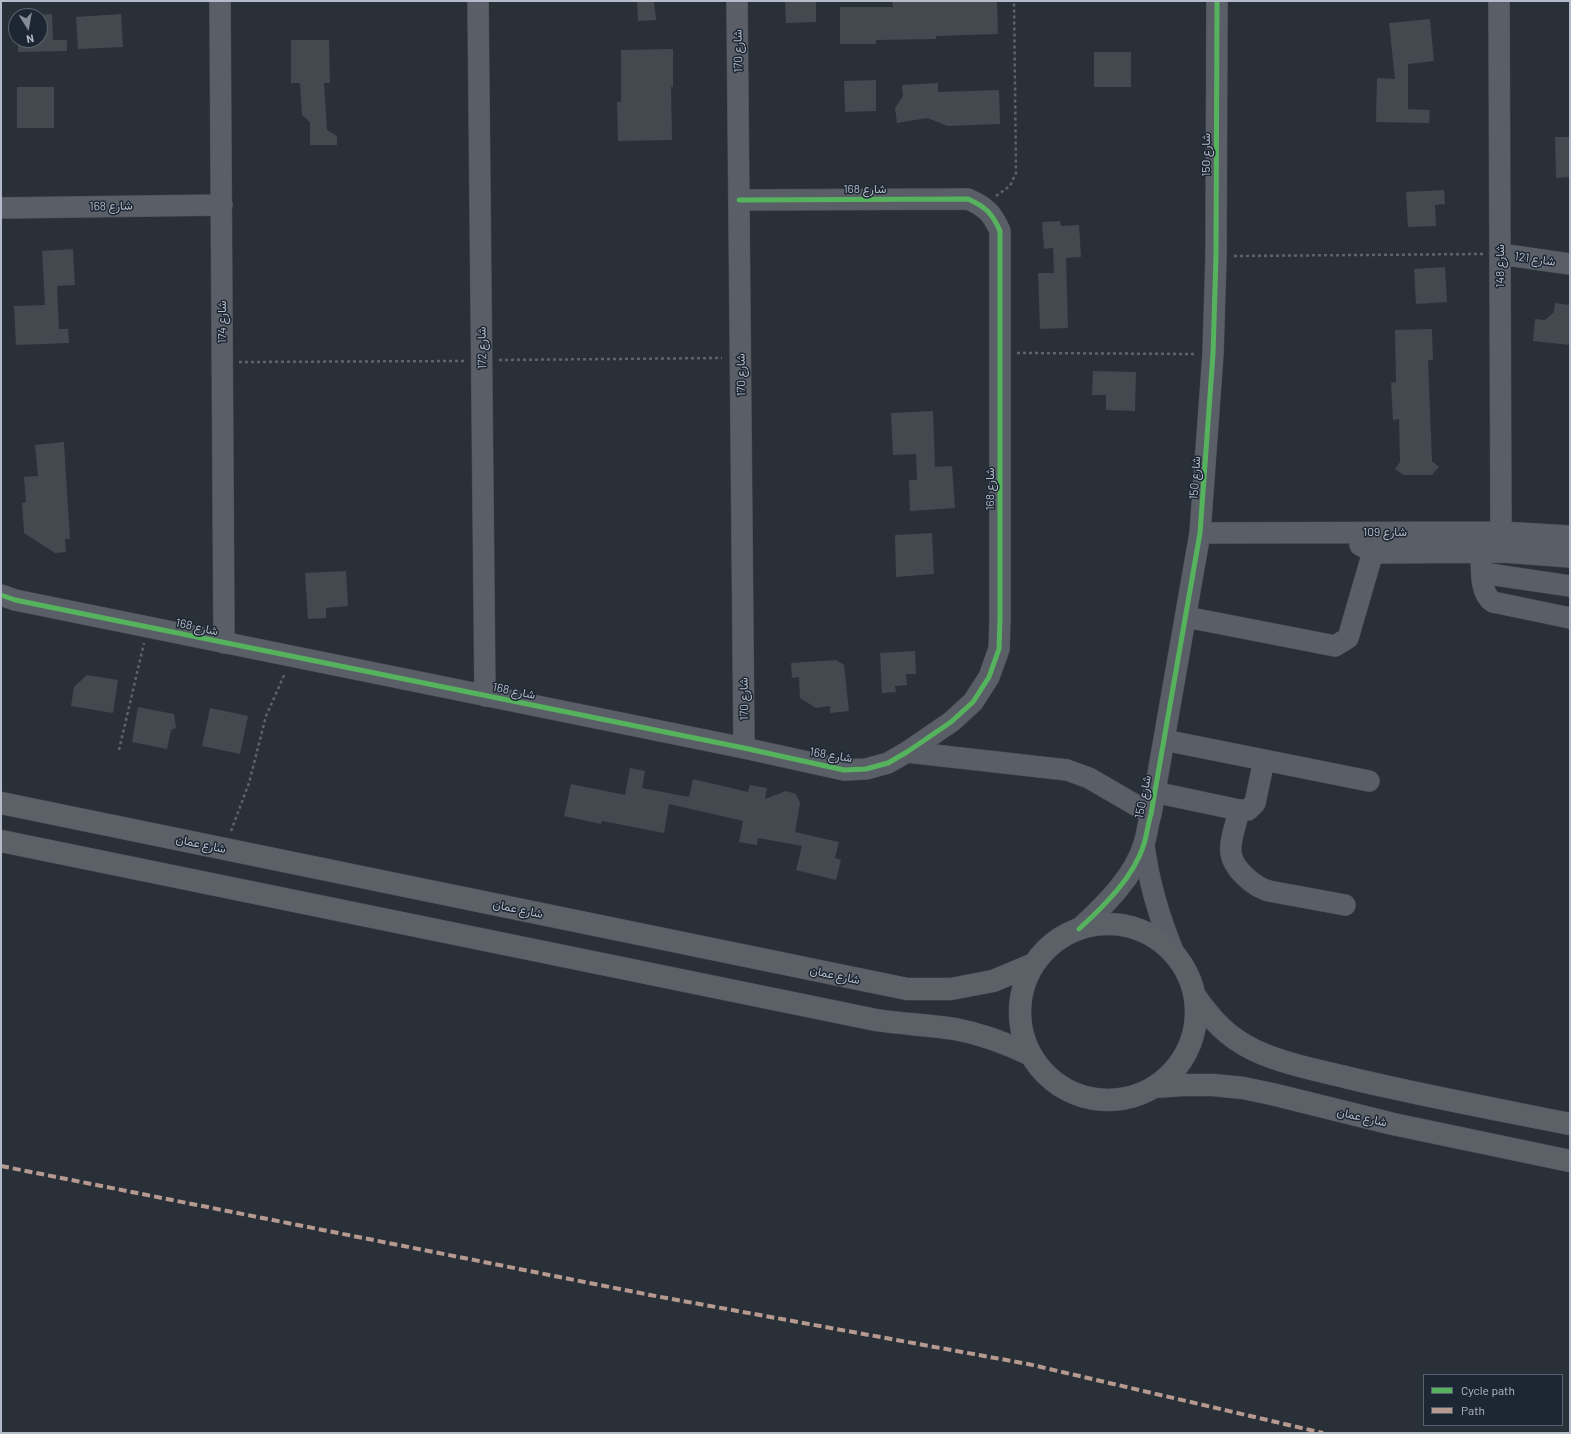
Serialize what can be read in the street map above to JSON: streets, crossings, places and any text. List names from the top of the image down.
{
  "streets": {
    "main road": ["شارع عمان"],
    "street": [
      "شارع 170",
      "شارع 150",
      "شارع 168",
      "شارع 121",
      "شارع 148",
      "شارع 174",
      "شارع 172",
      "شارع 109"
    ]
  },
  "crossings": [
    ["شارع 170", "شارع 168"],
    ["شارع 150", "شارع 109"],
    ["شارع 168", "شارع 174"],
    ["شارع 168", "شارع 172"],
    ["شارع 121", "شارع 148"],
    ["شارع 148", "شارع 109"]
  ],
  "legend": ["Cycle path", "Path"],
  "north": "bottom"
}
